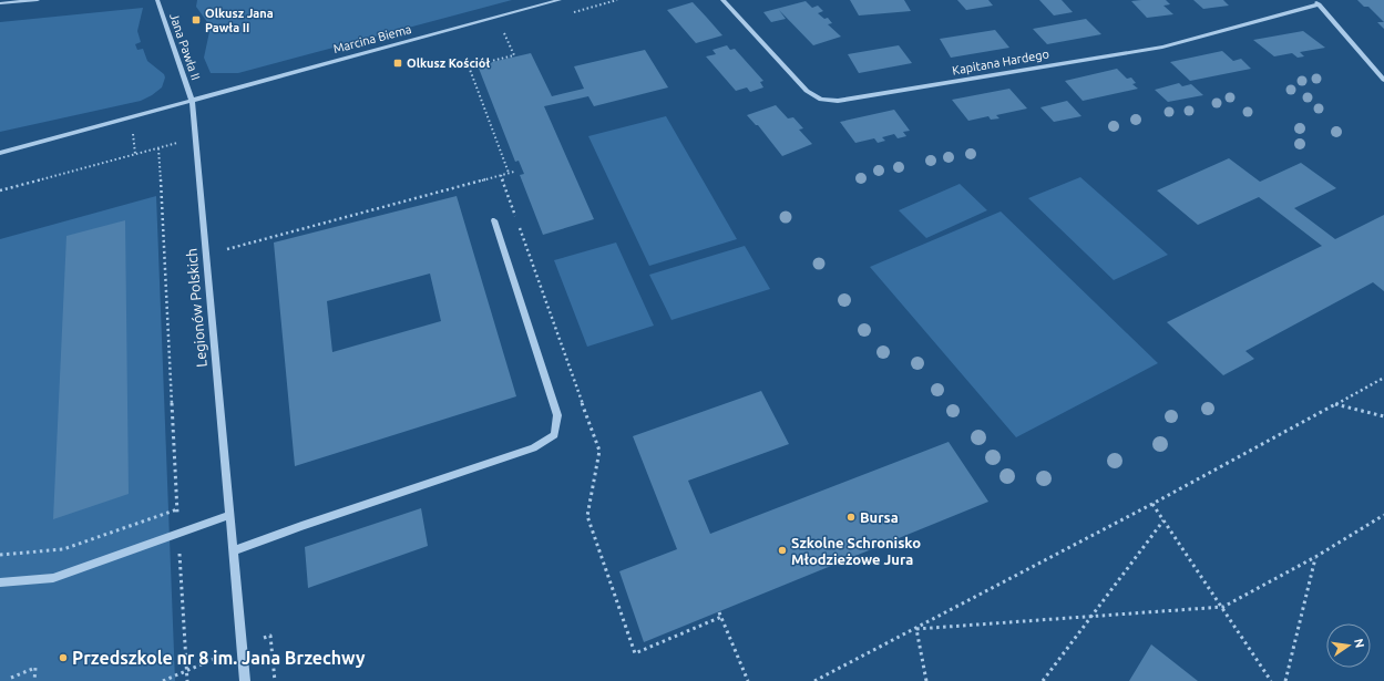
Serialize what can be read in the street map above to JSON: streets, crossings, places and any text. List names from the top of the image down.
{
  "streets": {
    "street": [
      "Marcina Biema",
      "Jana Pawła II",
      "Kapitana Hardego",
      "Legionów Polskich"
    ]
  },
  "crossings": [
    ["Marcina Biema", "Jana Pawła II"],
    ["Marcina Biema", "Legionów Polskich"],
    ["Jana Pawła II", "Legionów Polskich"]
  ],
  "places": {
    "transit": ["Olkusz Jana Pawła II", "Olkusz Kościół"],
    "other": ["Bursa", "Szkolne Schronisko Młodzieżowe Jura", "Przedszkole nr 8 im. Jana Brzechwy"]
  },
  "north": "right"
}
